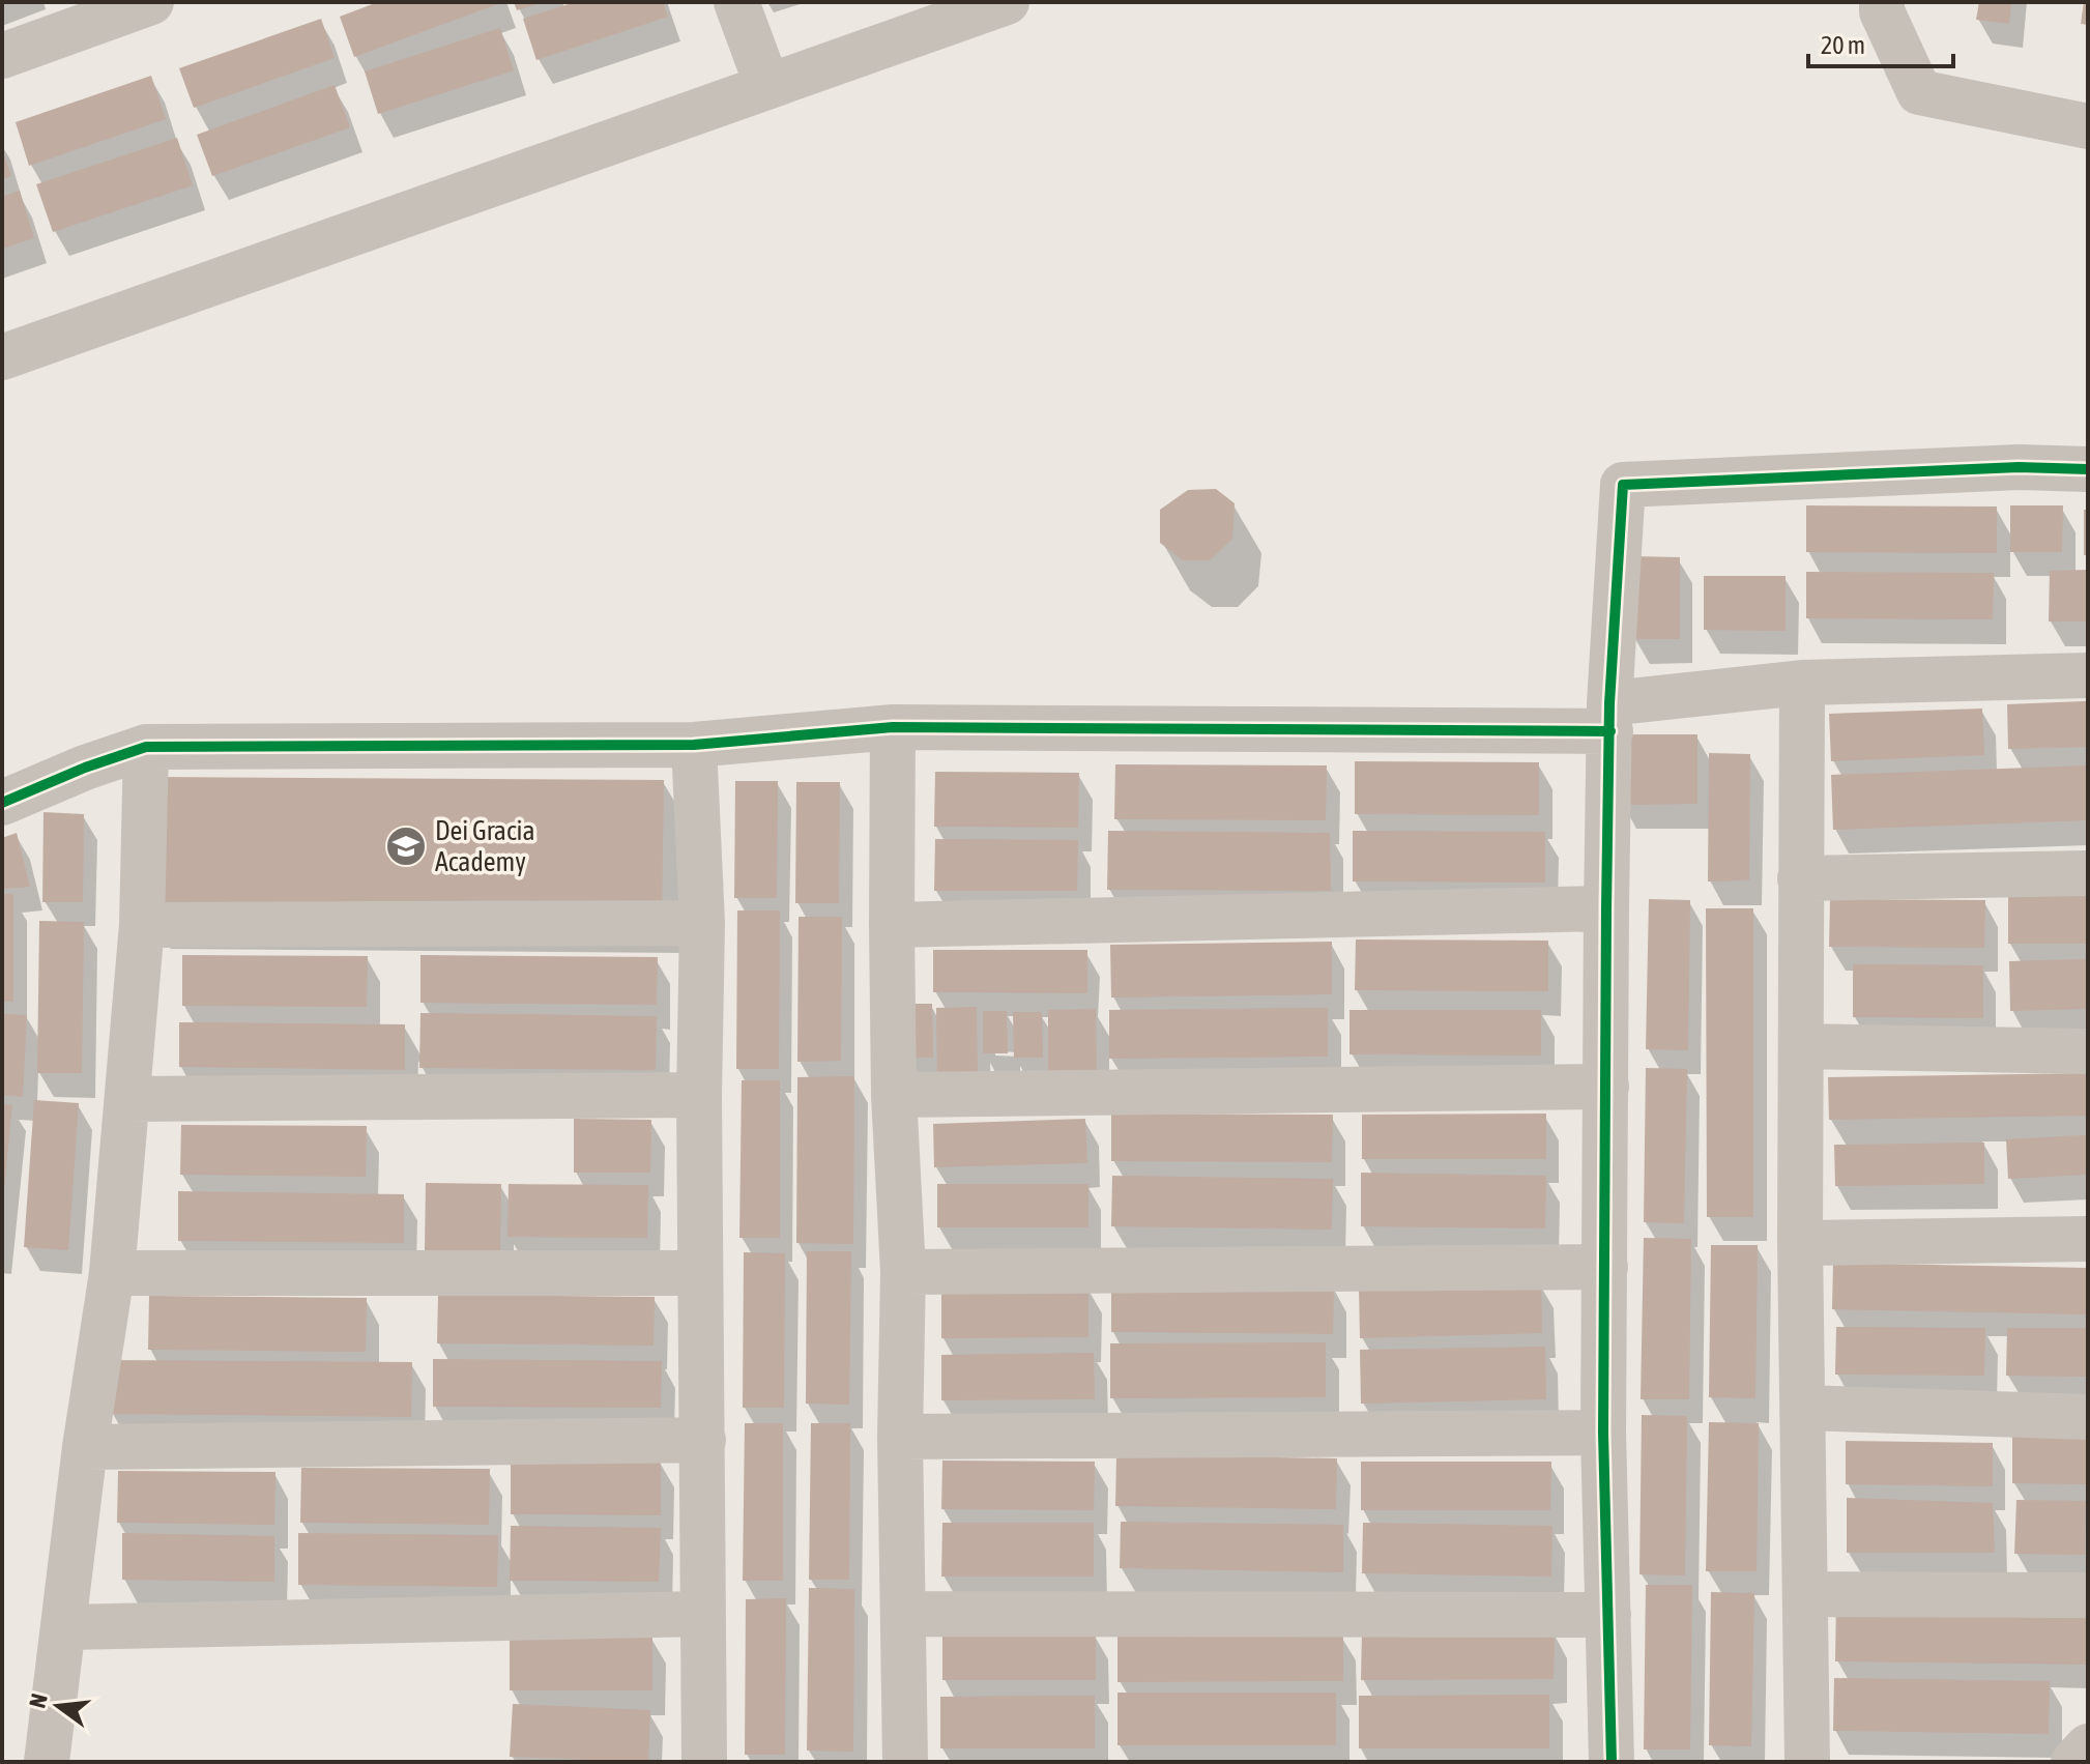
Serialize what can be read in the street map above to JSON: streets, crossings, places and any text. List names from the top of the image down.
{
  "places": {
    "school or university": ["Dei Gracia Academy"]
  },
  "scale_bar": "20 m",
  "north": "left"
}
